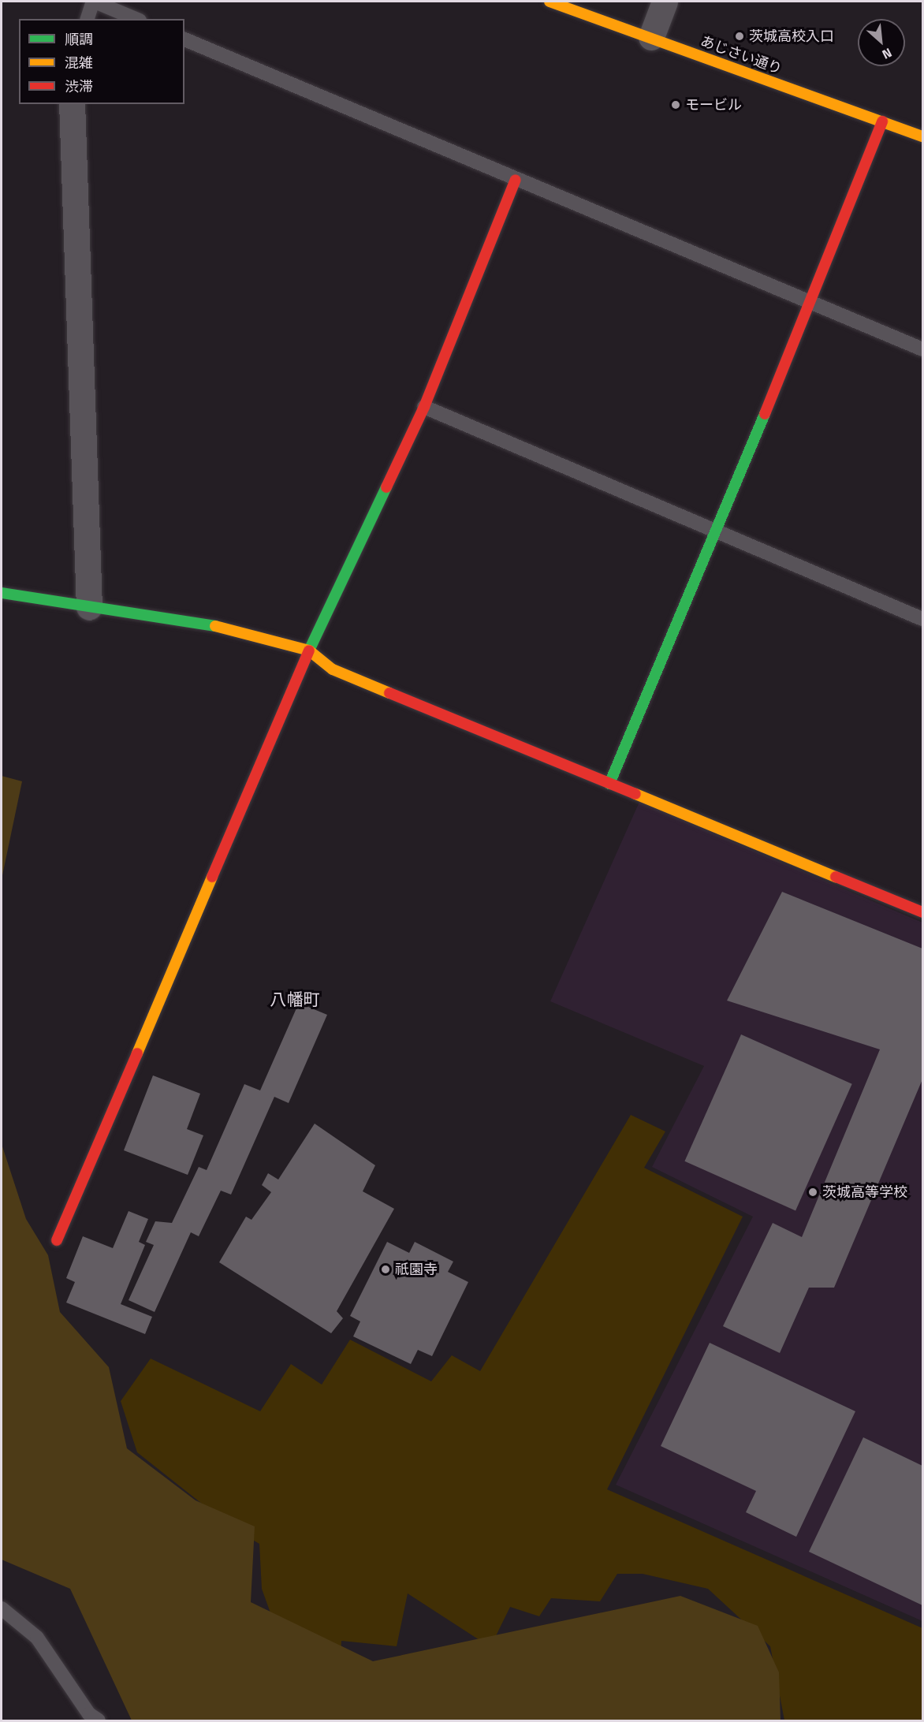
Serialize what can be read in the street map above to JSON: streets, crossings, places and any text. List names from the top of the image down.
{
  "streets": {
    "main road": ["あじさい通り"]
  },
  "districts": ["八幡町"],
  "places": [
    "茨城高校入口",
    "モービル",
    "茨城高等学校",
    "祇園寺"
  ],
  "legend": ["順調", "混雑", "渋滞"],
  "north": "bottom right"
}
